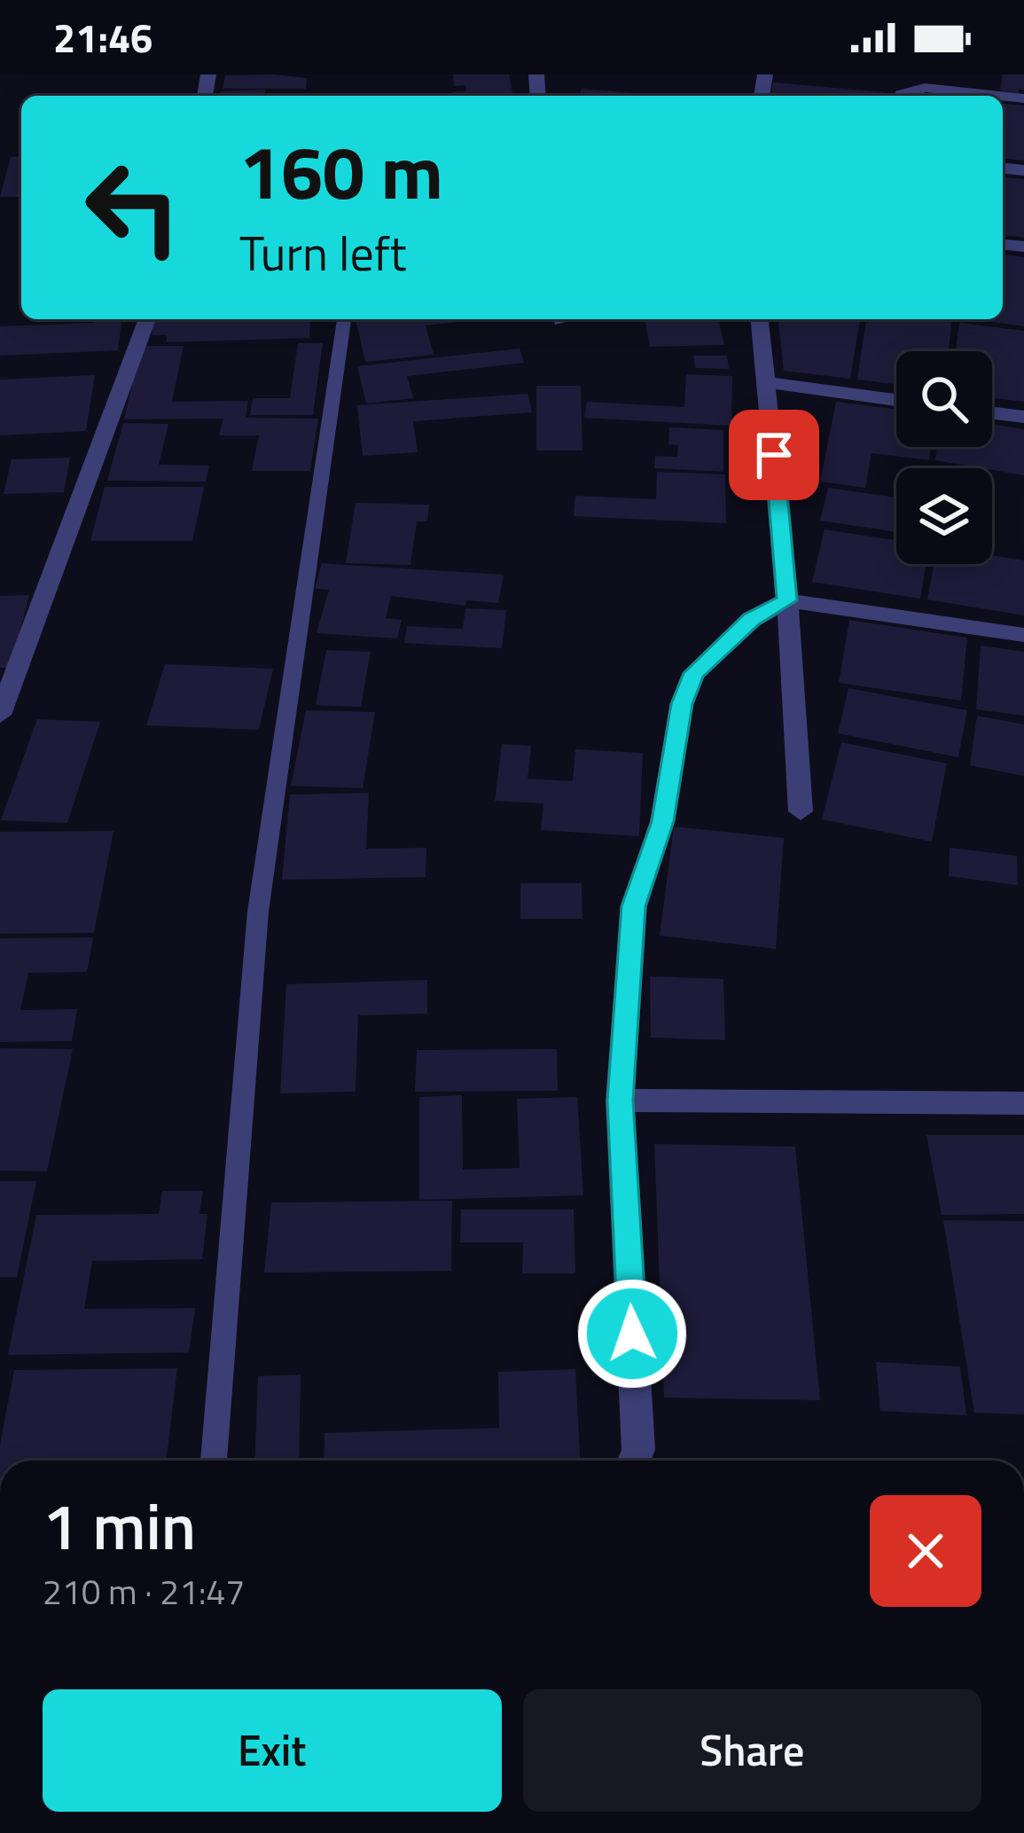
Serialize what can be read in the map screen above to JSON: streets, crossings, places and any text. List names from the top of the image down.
{
  "page": {
    "status": "21:46",
    "turn": ["160 m", "Turn left"],
    "heading": ["1 min", "210 m · 21:47"],
    "buttons": ["Exit", "Share"]
  }
}
